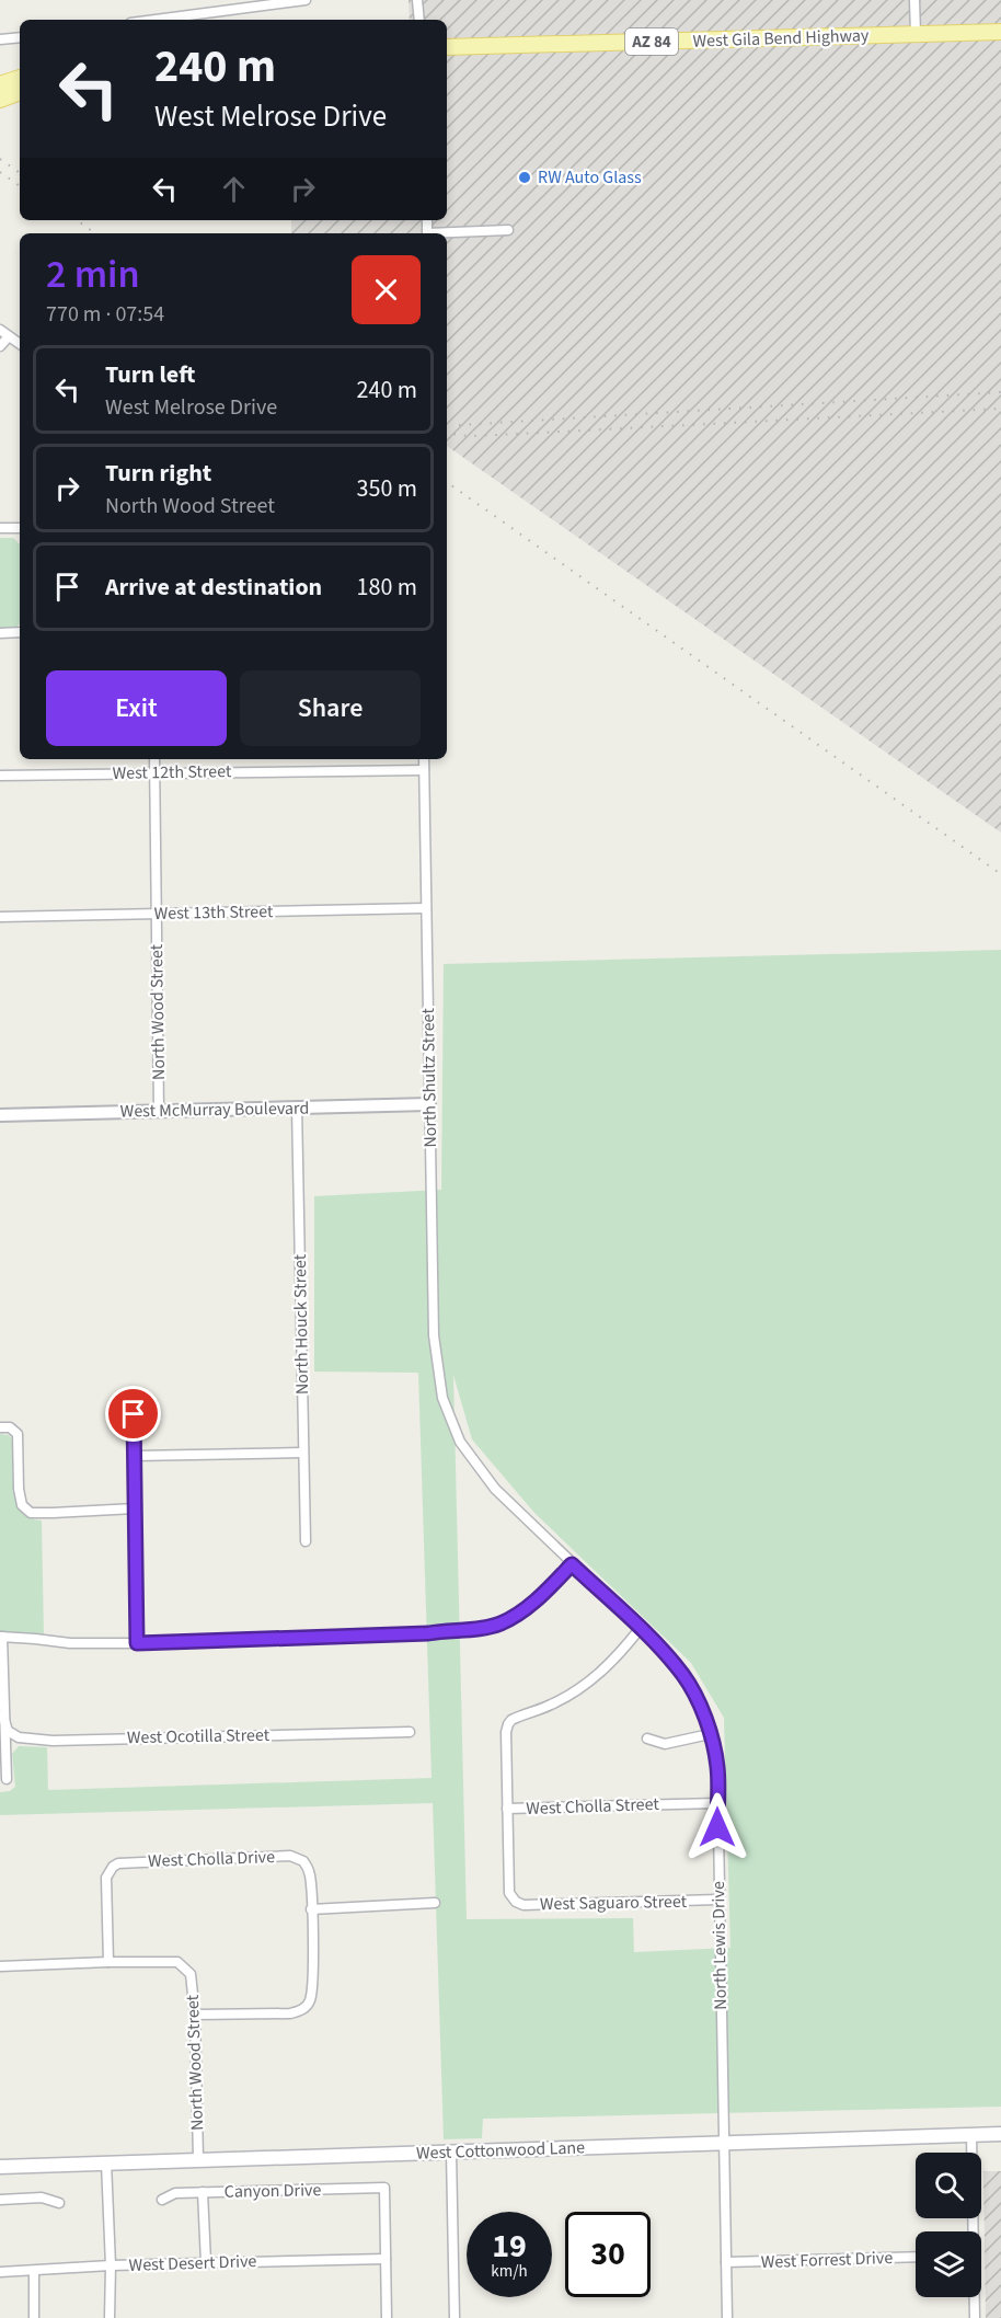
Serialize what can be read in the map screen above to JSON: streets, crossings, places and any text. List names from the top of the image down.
{
  "streets": {
    "main road": ["West Gila Bend Highway", "AZ 84", "West Cottonwood Lane"],
    "street": [
      "West 12th Street",
      "West 13th Street",
      "North Wood Street",
      "North Shultz Street",
      "West McMurray Boulevard",
      "North Houck Street",
      "West Ocotilla Street",
      "West Cholla Street",
      "West Cholla Drive",
      "West Saguaro Street",
      "North Lewis Drive",
      "Canyon Drive",
      "West Forrest Drive",
      "West Desert Drive"
    ]
  },
  "crossings": [
    ["West 12th Street", "North Wood Street"],
    ["West 12th Street", "North Shultz Street"],
    ["West 13th Street", "North Wood Street"],
    ["West 13th Street", "North Shultz Street"],
    ["North Wood Street", "West McMurray Boulevard"],
    ["North Wood Street", "West Cholla Drive"],
    ["North Wood Street", "West Cottonwood Lane"],
    ["North Shultz Street", "West McMurray Boulevard"],
    ["North Shultz Street", "North Lewis Drive"],
    ["West McMurray Boulevard", "North Houck Street"],
    ["West Cholla Street", "West Saguaro Street"],
    ["West Cholla Street", "North Lewis Drive"],
    ["West Saguaro Street", "North Lewis Drive"],
    ["North Lewis Drive", "West Cottonwood Lane"],
    ["North Lewis Drive", "West Forrest Drive"],
    ["Canyon Drive", "West Desert Drive"]
  ],
  "places": ["RW Auto Glass"],
  "page": {
    "turn": ["240 m", "West Melrose Drive"],
    "heading": ["2 min", "770 m · 07:54"],
    "list": [
      {
        "name": "Turn left",
        "note": "West Melrose Drive",
        "value": "240 m"
      },
      {
        "name": "Turn right",
        "note": "North Wood Street",
        "value": "350 m"
      },
      {
        "name": "Arrive at destination",
        "value": "180 m"
      }
    ],
    "buttons": ["Exit", "Share"],
    "speed": "19 km/h",
    "limit": "30"
  }
}
